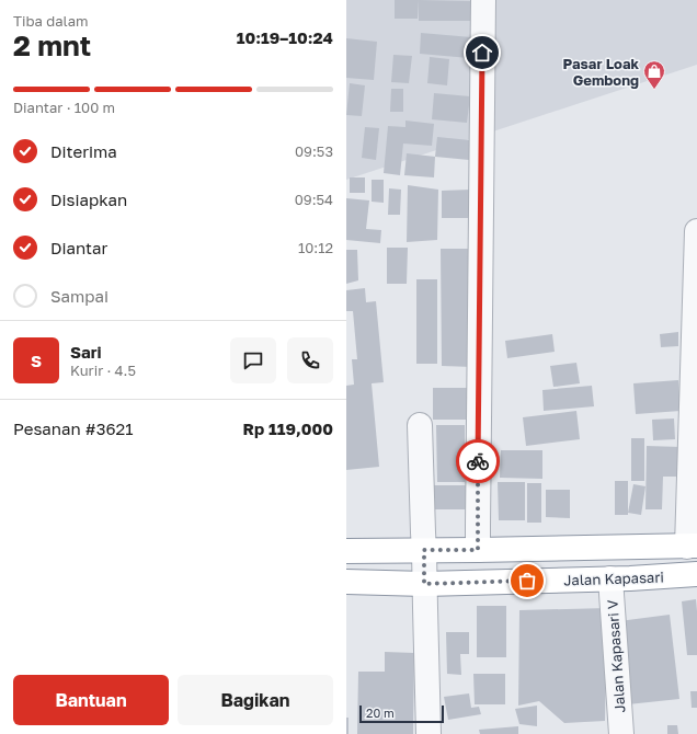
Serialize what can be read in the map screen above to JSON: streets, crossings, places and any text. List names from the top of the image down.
{
  "streets": {
    "highway": ["Jalan Kapasari"],
    "street": ["Jalan Kapasari V"]
  },
  "crossings": [
    ["Jalan Kapasari", "Jalan Kapasari V"]
  ],
  "places": {
    "shop": ["Pasar Loak Gembong"]
  },
  "scale_bar": "20 m",
  "page": {
    "heading": ["2 mnt", "Tiba dalam", "10:19–10:24"],
    "panel": [
      "Sari",
      "Kurir · 4.5",
      "Pesanan #3621",
      "Rp 119,000"
    ],
    "bar": "Diantar · 100 m",
    "list": [
      ["Diterima", "09:53"],
      ["Disiapkan", "09:54"],
      ["Diantar", "10:12"],
      "Sampai"
    ],
    "round": "S",
    "buttons": ["Bantuan", "Bagikan"],
    "scale": "20 m"
  }
}
